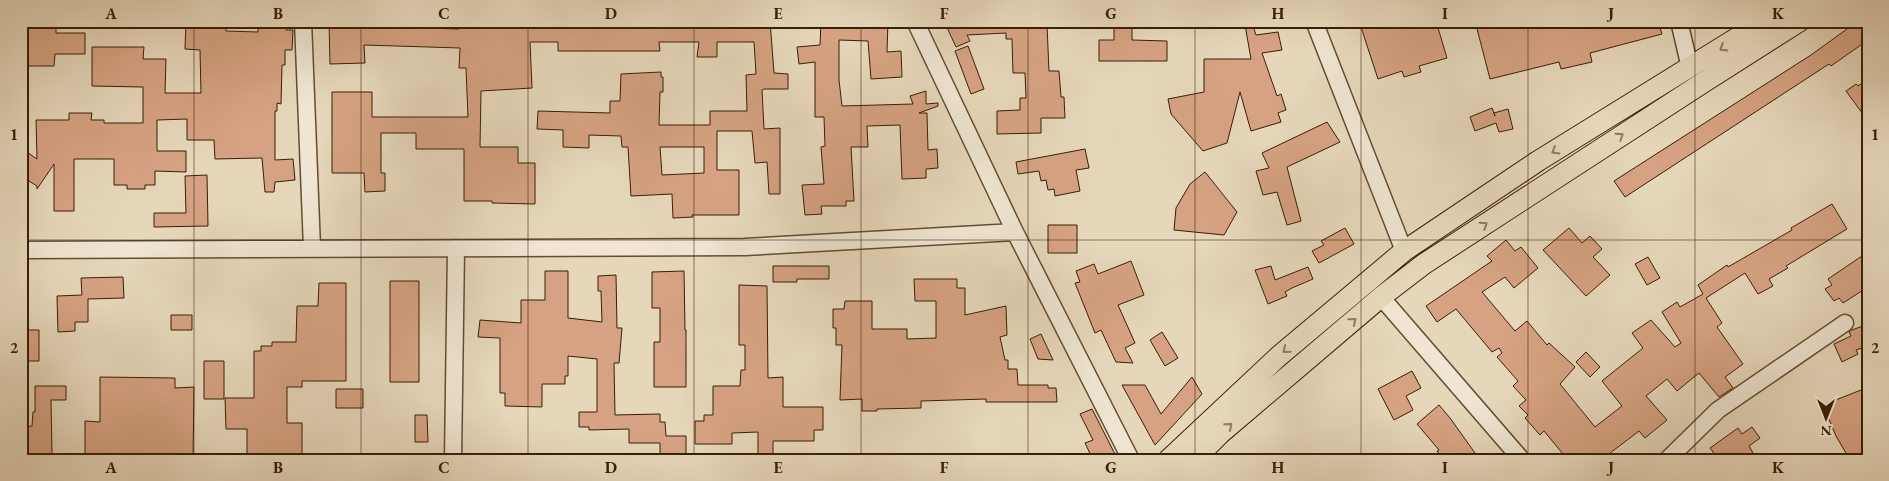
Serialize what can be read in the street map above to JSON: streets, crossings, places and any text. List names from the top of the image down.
{
  "north": "bottom",
  "grid": {
    "columns": [
      "A",
      "B",
      "C",
      "D",
      "E",
      "F",
      "G",
      "H",
      "I",
      "J",
      "K"
    ],
    "rows": ["1", "2"]
  }
}
